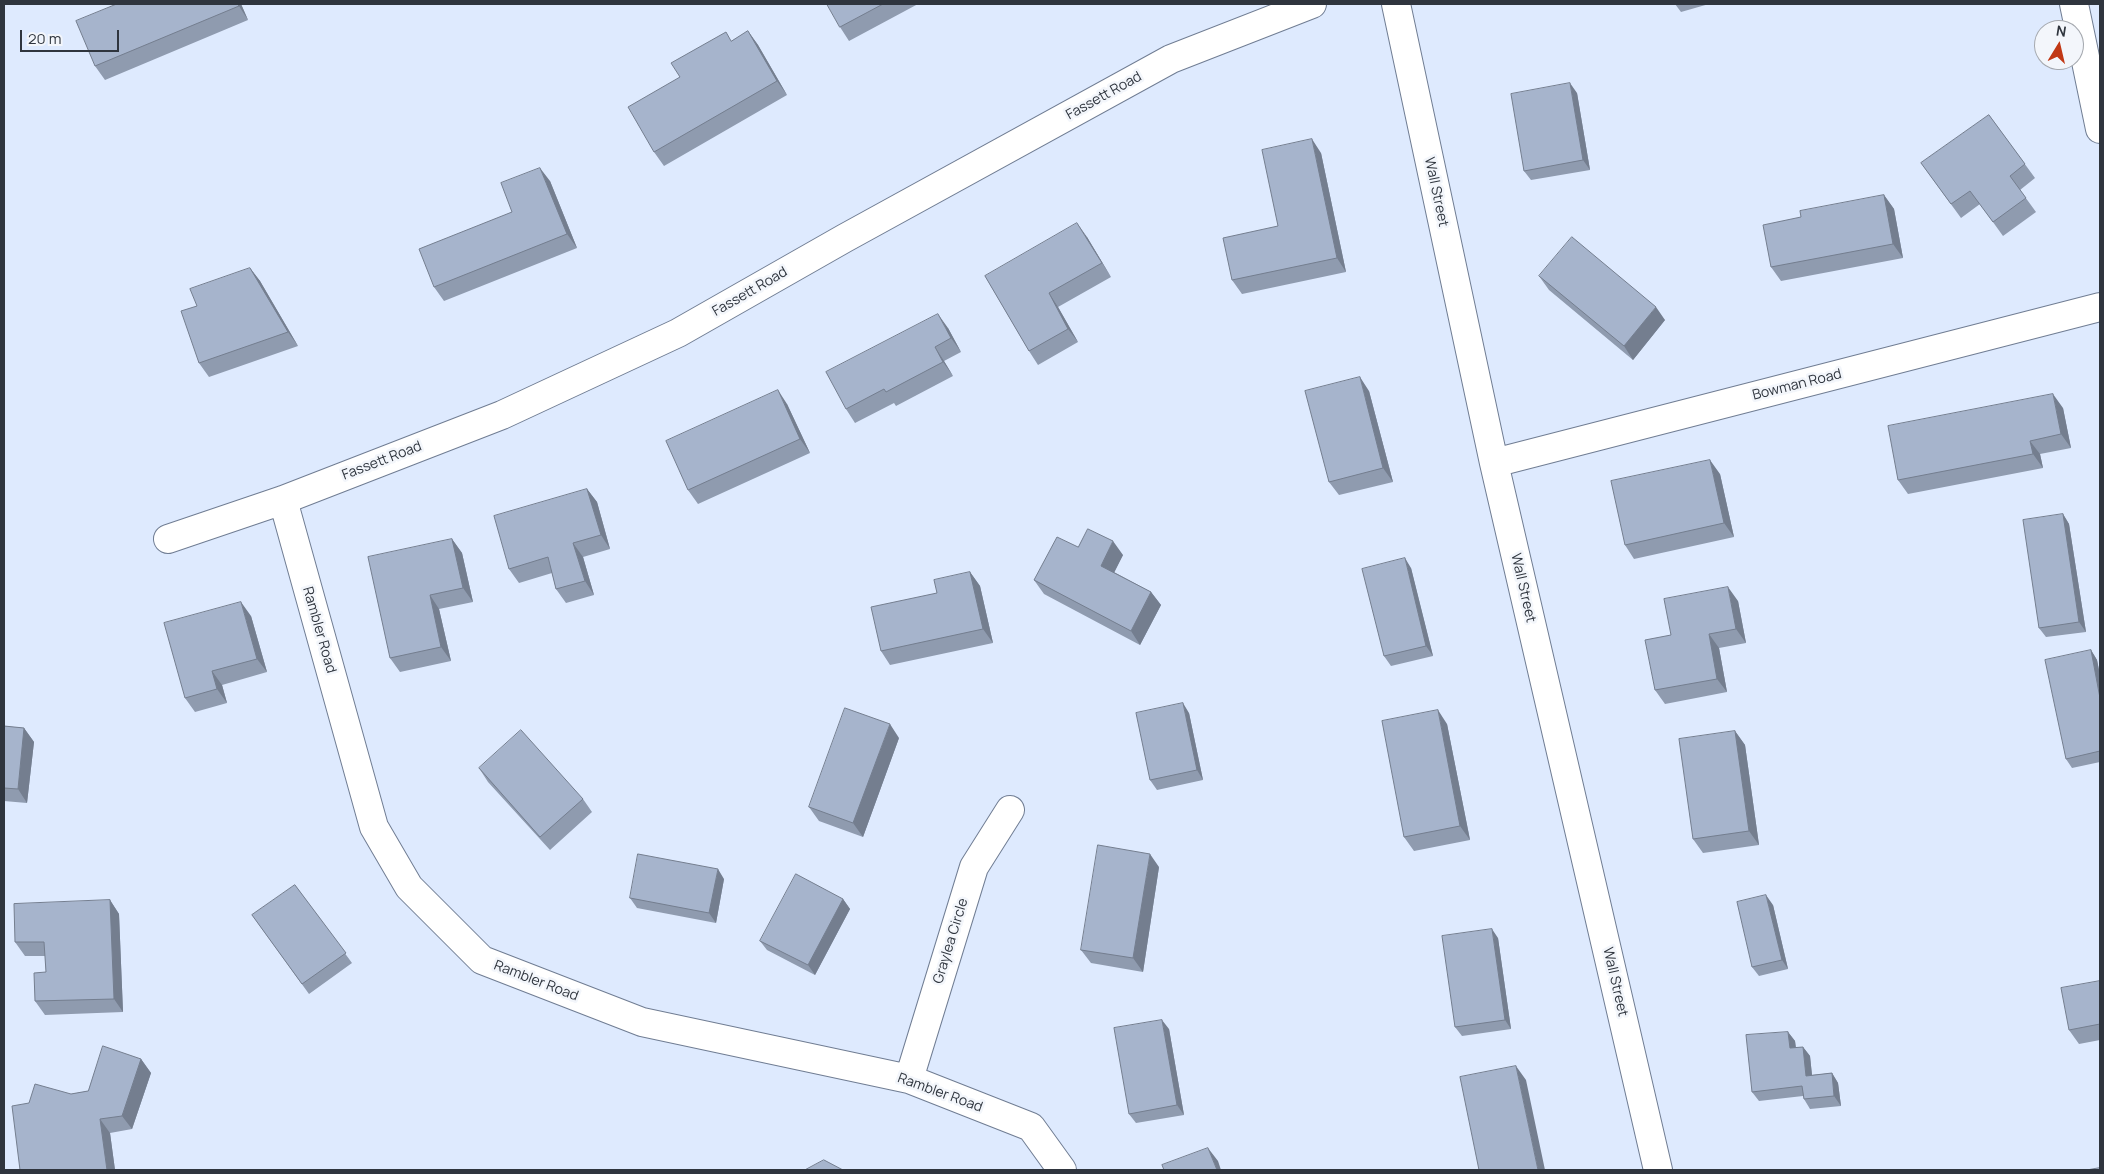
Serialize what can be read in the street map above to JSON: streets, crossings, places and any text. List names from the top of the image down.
{
  "streets": {
    "street": [
      "Fassett Road",
      "Wall Street",
      "Bowman Road",
      "Rambler Road",
      "Graylea Circle"
    ]
  },
  "crossings": [
    ["Fassett Road", "Rambler Road"],
    ["Wall Street", "Bowman Road"],
    ["Rambler Road", "Graylea Circle"]
  ],
  "scale_bar": "20 m",
  "north": "top"
}
